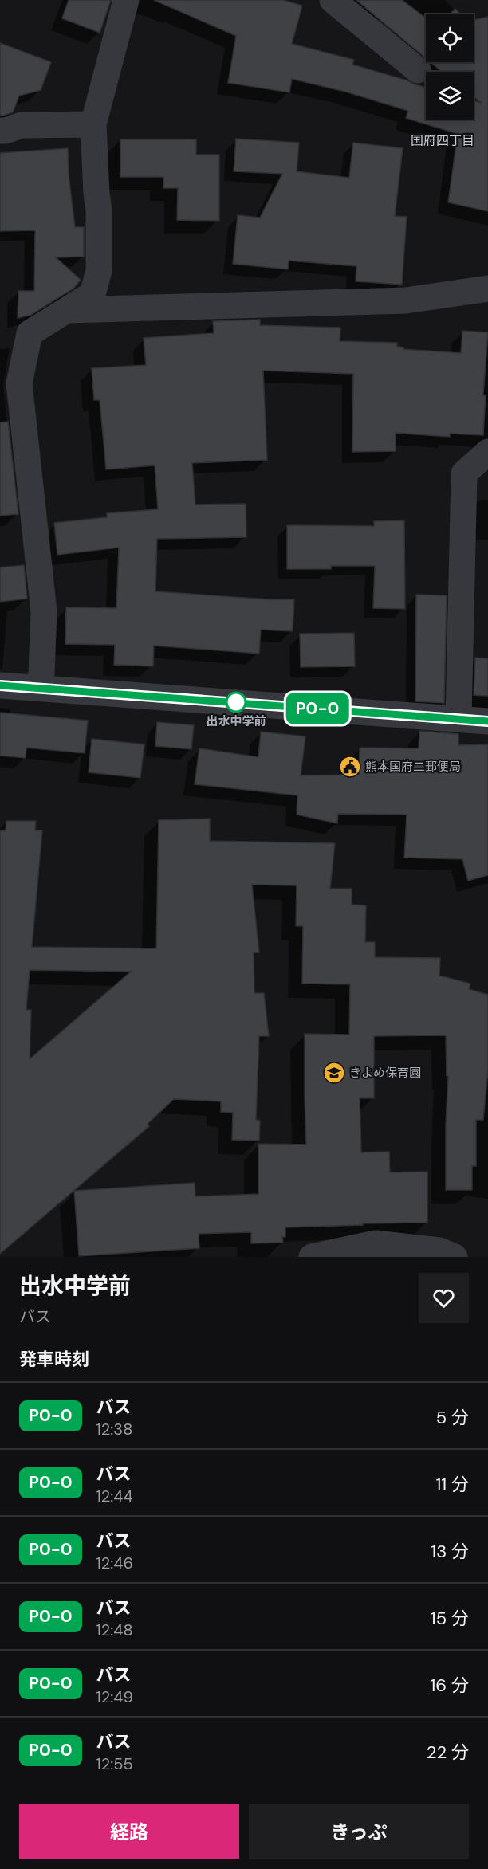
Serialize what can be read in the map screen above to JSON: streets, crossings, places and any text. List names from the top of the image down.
{
  "districts": ["国府四丁目"],
  "places": {
    "other": ["出水中学前"],
    "public building": ["熊本国府二郵便局"],
    "school or university": ["きよめ保育園"]
  },
  "lines": ["bus line P0-0"],
  "page": {
    "on_map": "P0-0",
    "heading": [
      ["出水中学前", "バス"],
      "発車時刻"
    ],
    "list": [
      {
        "mark": "P0-0",
        "name": "バス",
        "note": "12:38",
        "value": "5 分"
      },
      {
        "mark": "P0-0",
        "name": "バス",
        "note": "12:44",
        "value": "11 分"
      },
      {
        "mark": "P0-0",
        "name": "バス",
        "note": "12:46",
        "value": "13 分"
      },
      {
        "mark": "P0-0",
        "name": "バス",
        "note": "12:48",
        "value": "15 分"
      },
      {
        "mark": "P0-0",
        "name": "バス",
        "note": "12:49",
        "value": "16 分"
      },
      {
        "mark": "P0-0",
        "name": "バス",
        "note": "12:55",
        "value": "22 分"
      }
    ],
    "buttons": ["経路", "きっぷ"]
  }
}
